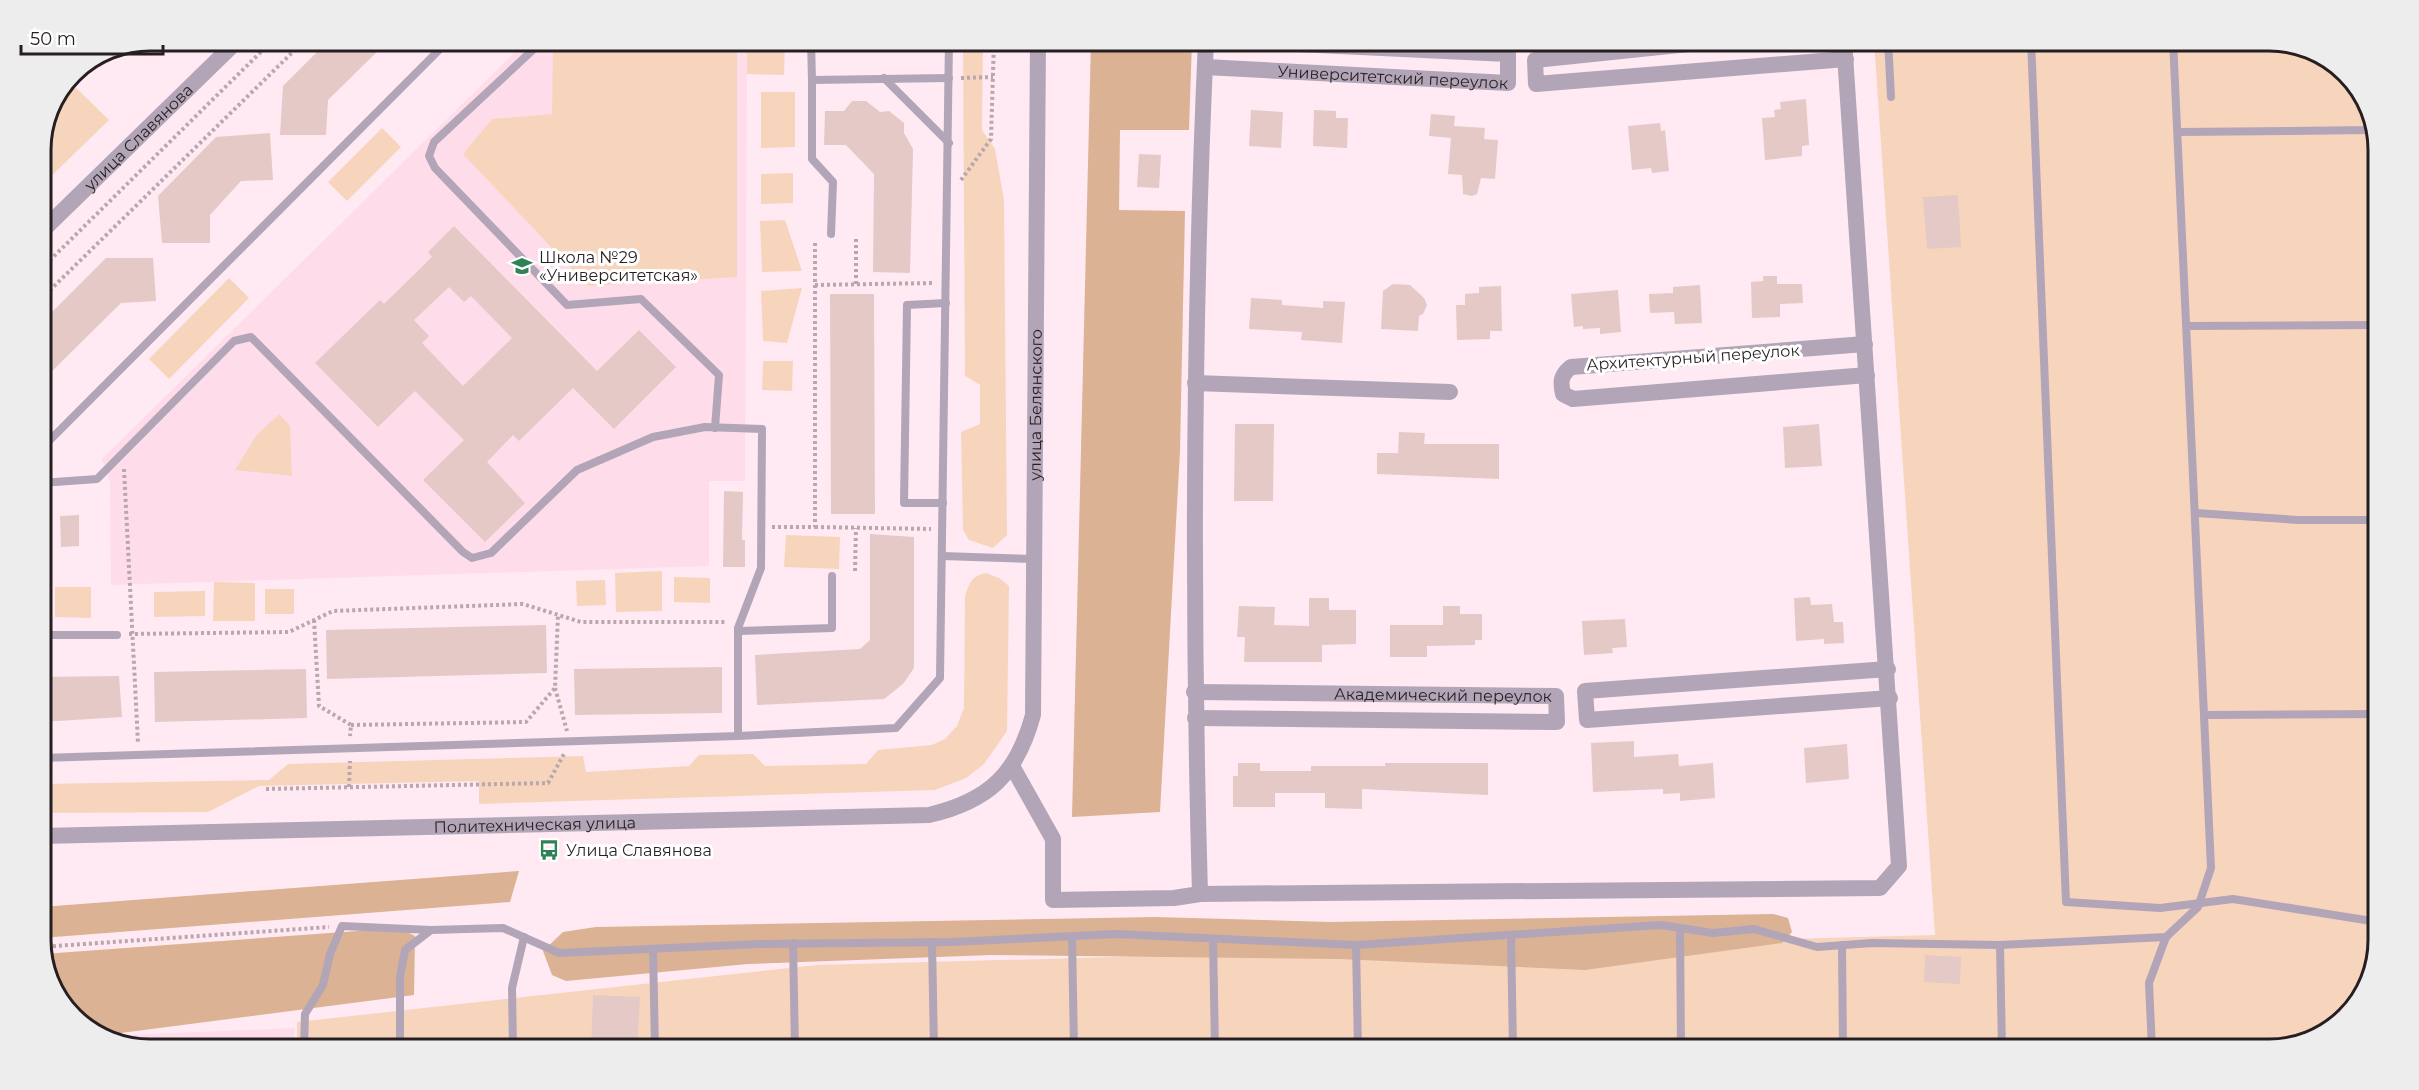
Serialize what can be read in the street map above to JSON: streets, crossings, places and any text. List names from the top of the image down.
{
  "streets": {
    "street": [
      "Университетский переулок",
      "улица Славянова",
      "Архитектурный переулок",
      "улица Белянского",
      "Академический переулок",
      "Политехническая улица"
    ]
  },
  "crossings": [
    ["улица Белянского", "Политехническая улица"]
  ],
  "places": {
    "school or university": ["Школа №29 «Университетская»"],
    "bus stop": ["Улица Славянова"]
  },
  "scale_bar": "50 m"
}
